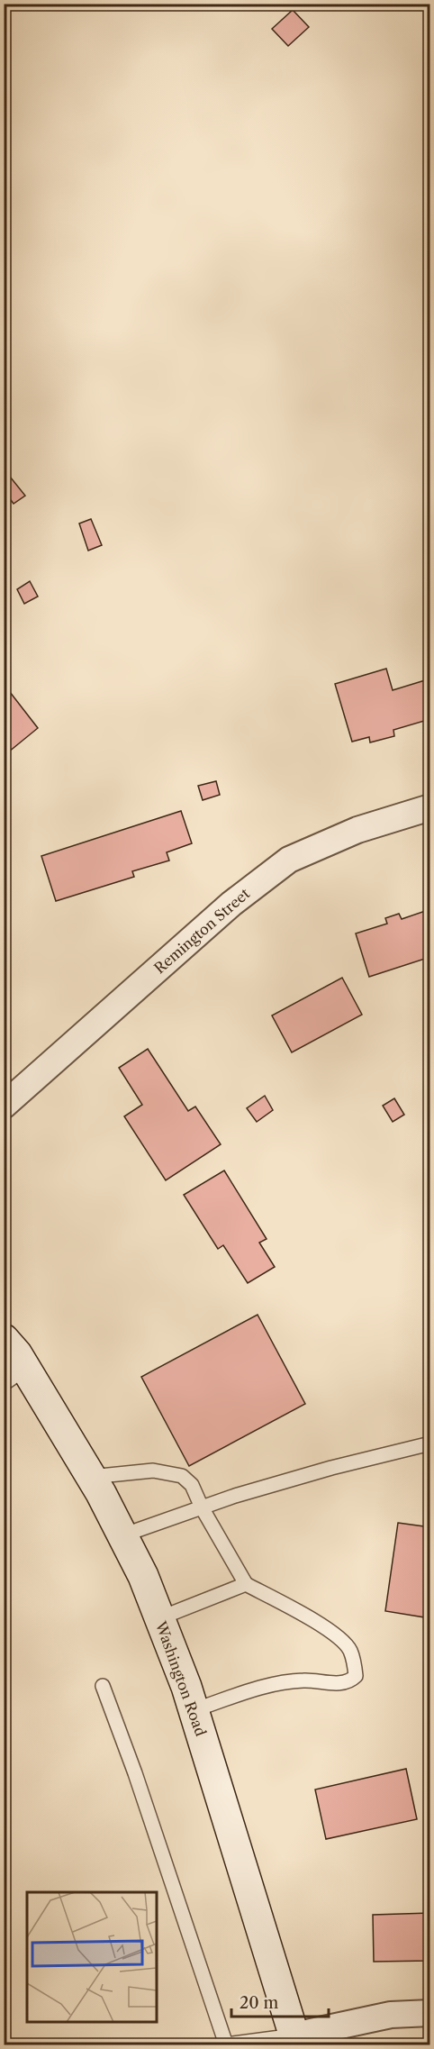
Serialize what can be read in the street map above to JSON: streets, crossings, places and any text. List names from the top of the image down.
{
  "streets": {
    "street": ["Remington Street", "Washington Road"]
  },
  "scale_bar": "20 m"
}
